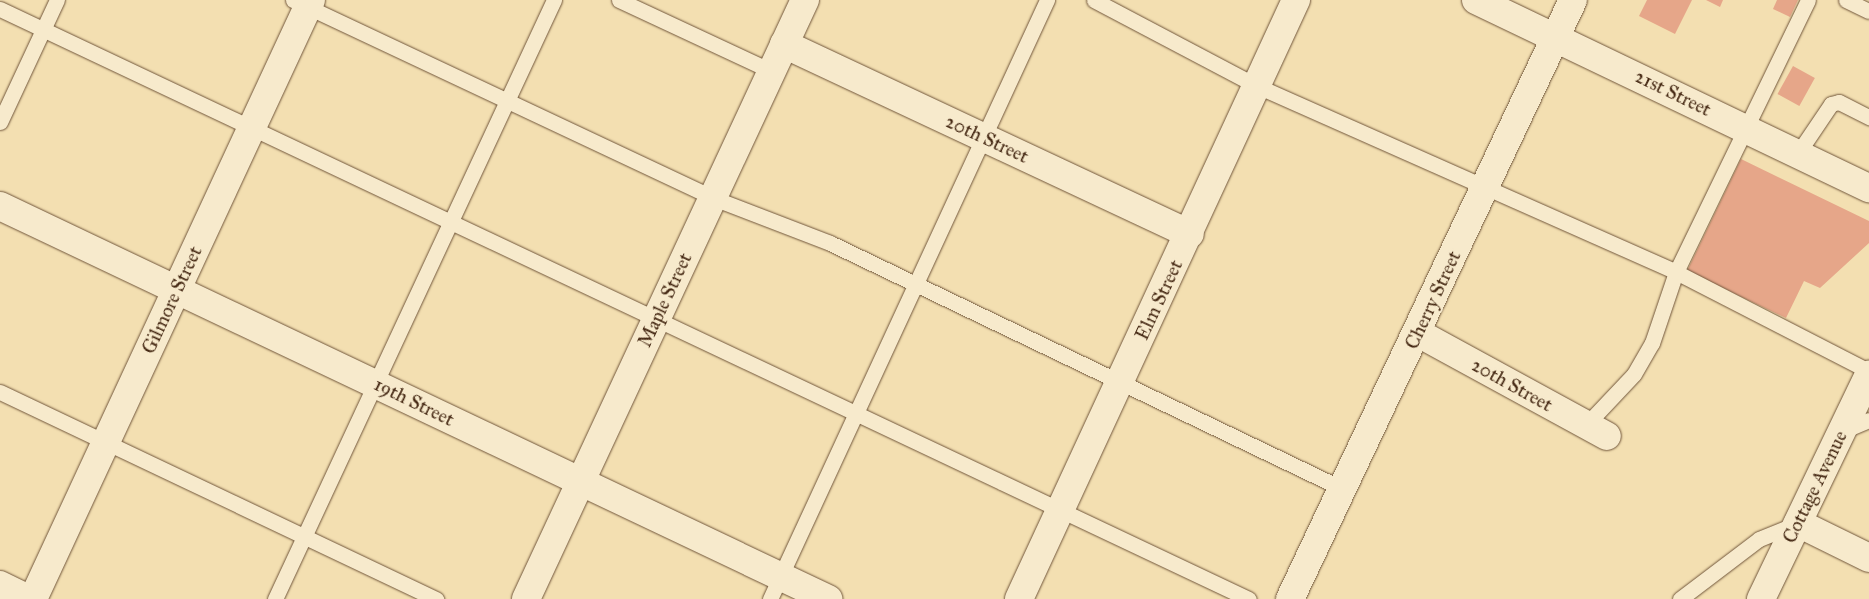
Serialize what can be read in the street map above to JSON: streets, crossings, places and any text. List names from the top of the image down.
{
  "streets": {
    "street": [
      "21st Street",
      "20th Street",
      "Gilmore Street",
      "Maple Street",
      "Elm Street",
      "Cherry Street",
      "19th Street",
      "Cottage Avenue"
    ]
  },
  "crossings": [
    ["21st Street", "Cherry Street"],
    ["20th Street", "Maple Street"],
    ["20th Street", "Elm Street"],
    ["20th Street", "Cherry Street"],
    ["Gilmore Street", "19th Street"],
    ["Maple Street", "19th Street"]
  ]
}
